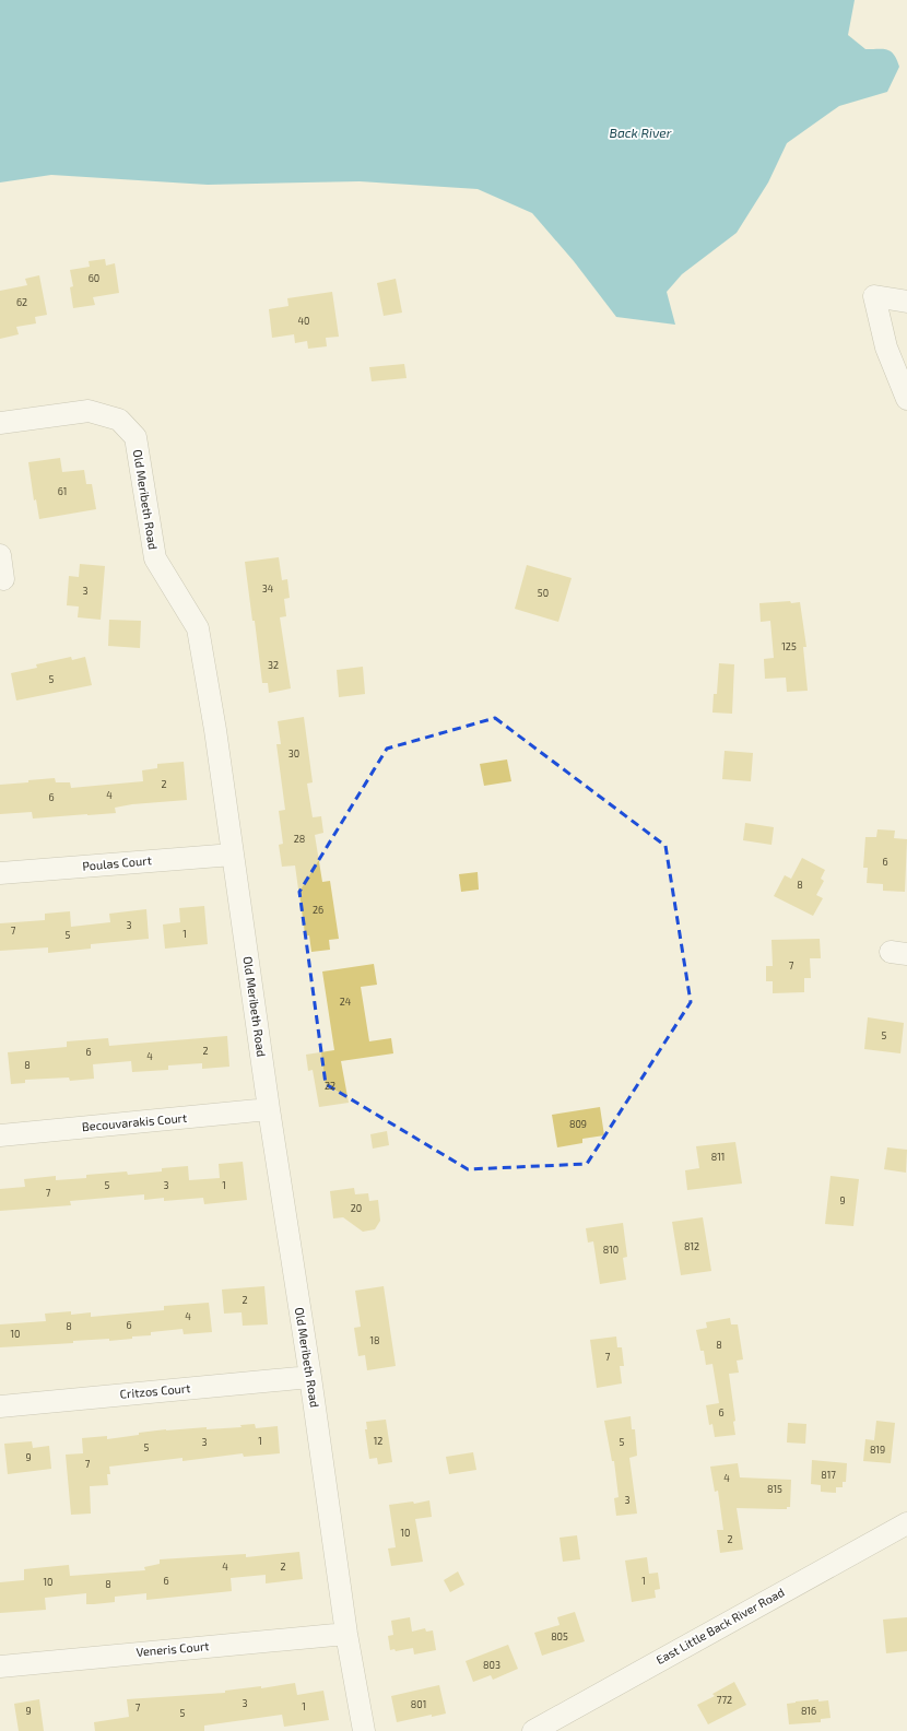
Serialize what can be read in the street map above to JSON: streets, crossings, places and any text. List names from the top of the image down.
{
  "streets": {
    "street": [
      "Old Meribeth Road",
      "Poulas Court",
      "Becouvarakis Court",
      "Critzos Court",
      "East Little Back River Road",
      "Veneris Court"
    ]
  },
  "crossings": [
    ["Old Meribeth Road", "Poulas Court"],
    ["Old Meribeth Road", "Becouvarakis Court"],
    ["Old Meribeth Road", "Critzos Court"],
    ["Old Meribeth Road", "Veneris Court"]
  ],
  "water": ["Back River"],
  "house_numbers": [
    "60",
    "62",
    "40",
    "61",
    "34",
    "3",
    "50",
    "125",
    "32",
    "5",
    "30",
    "2",
    "4",
    "6",
    "28",
    "6",
    "8",
    "26",
    "3",
    "7",
    "1",
    "5",
    "7",
    "24",
    "5",
    "2",
    "6",
    "4",
    "8",
    "22",
    "809",
    "811",
    "5",
    "3",
    "1",
    "7",
    "9",
    "20",
    "812",
    "810",
    "2",
    "4",
    "6",
    "8",
    "10",
    "18",
    "8",
    "7",
    "6",
    "1",
    "12",
    "3",
    "5",
    "5",
    "819",
    "9",
    "7",
    "817",
    "4",
    "815",
    "3",
    "10",
    "2",
    "4",
    "2",
    "6",
    "1",
    "10",
    "8",
    "805",
    "803",
    "772",
    "3",
    "801",
    "1",
    "7",
    "9",
    "816",
    "5"
  ]
}
